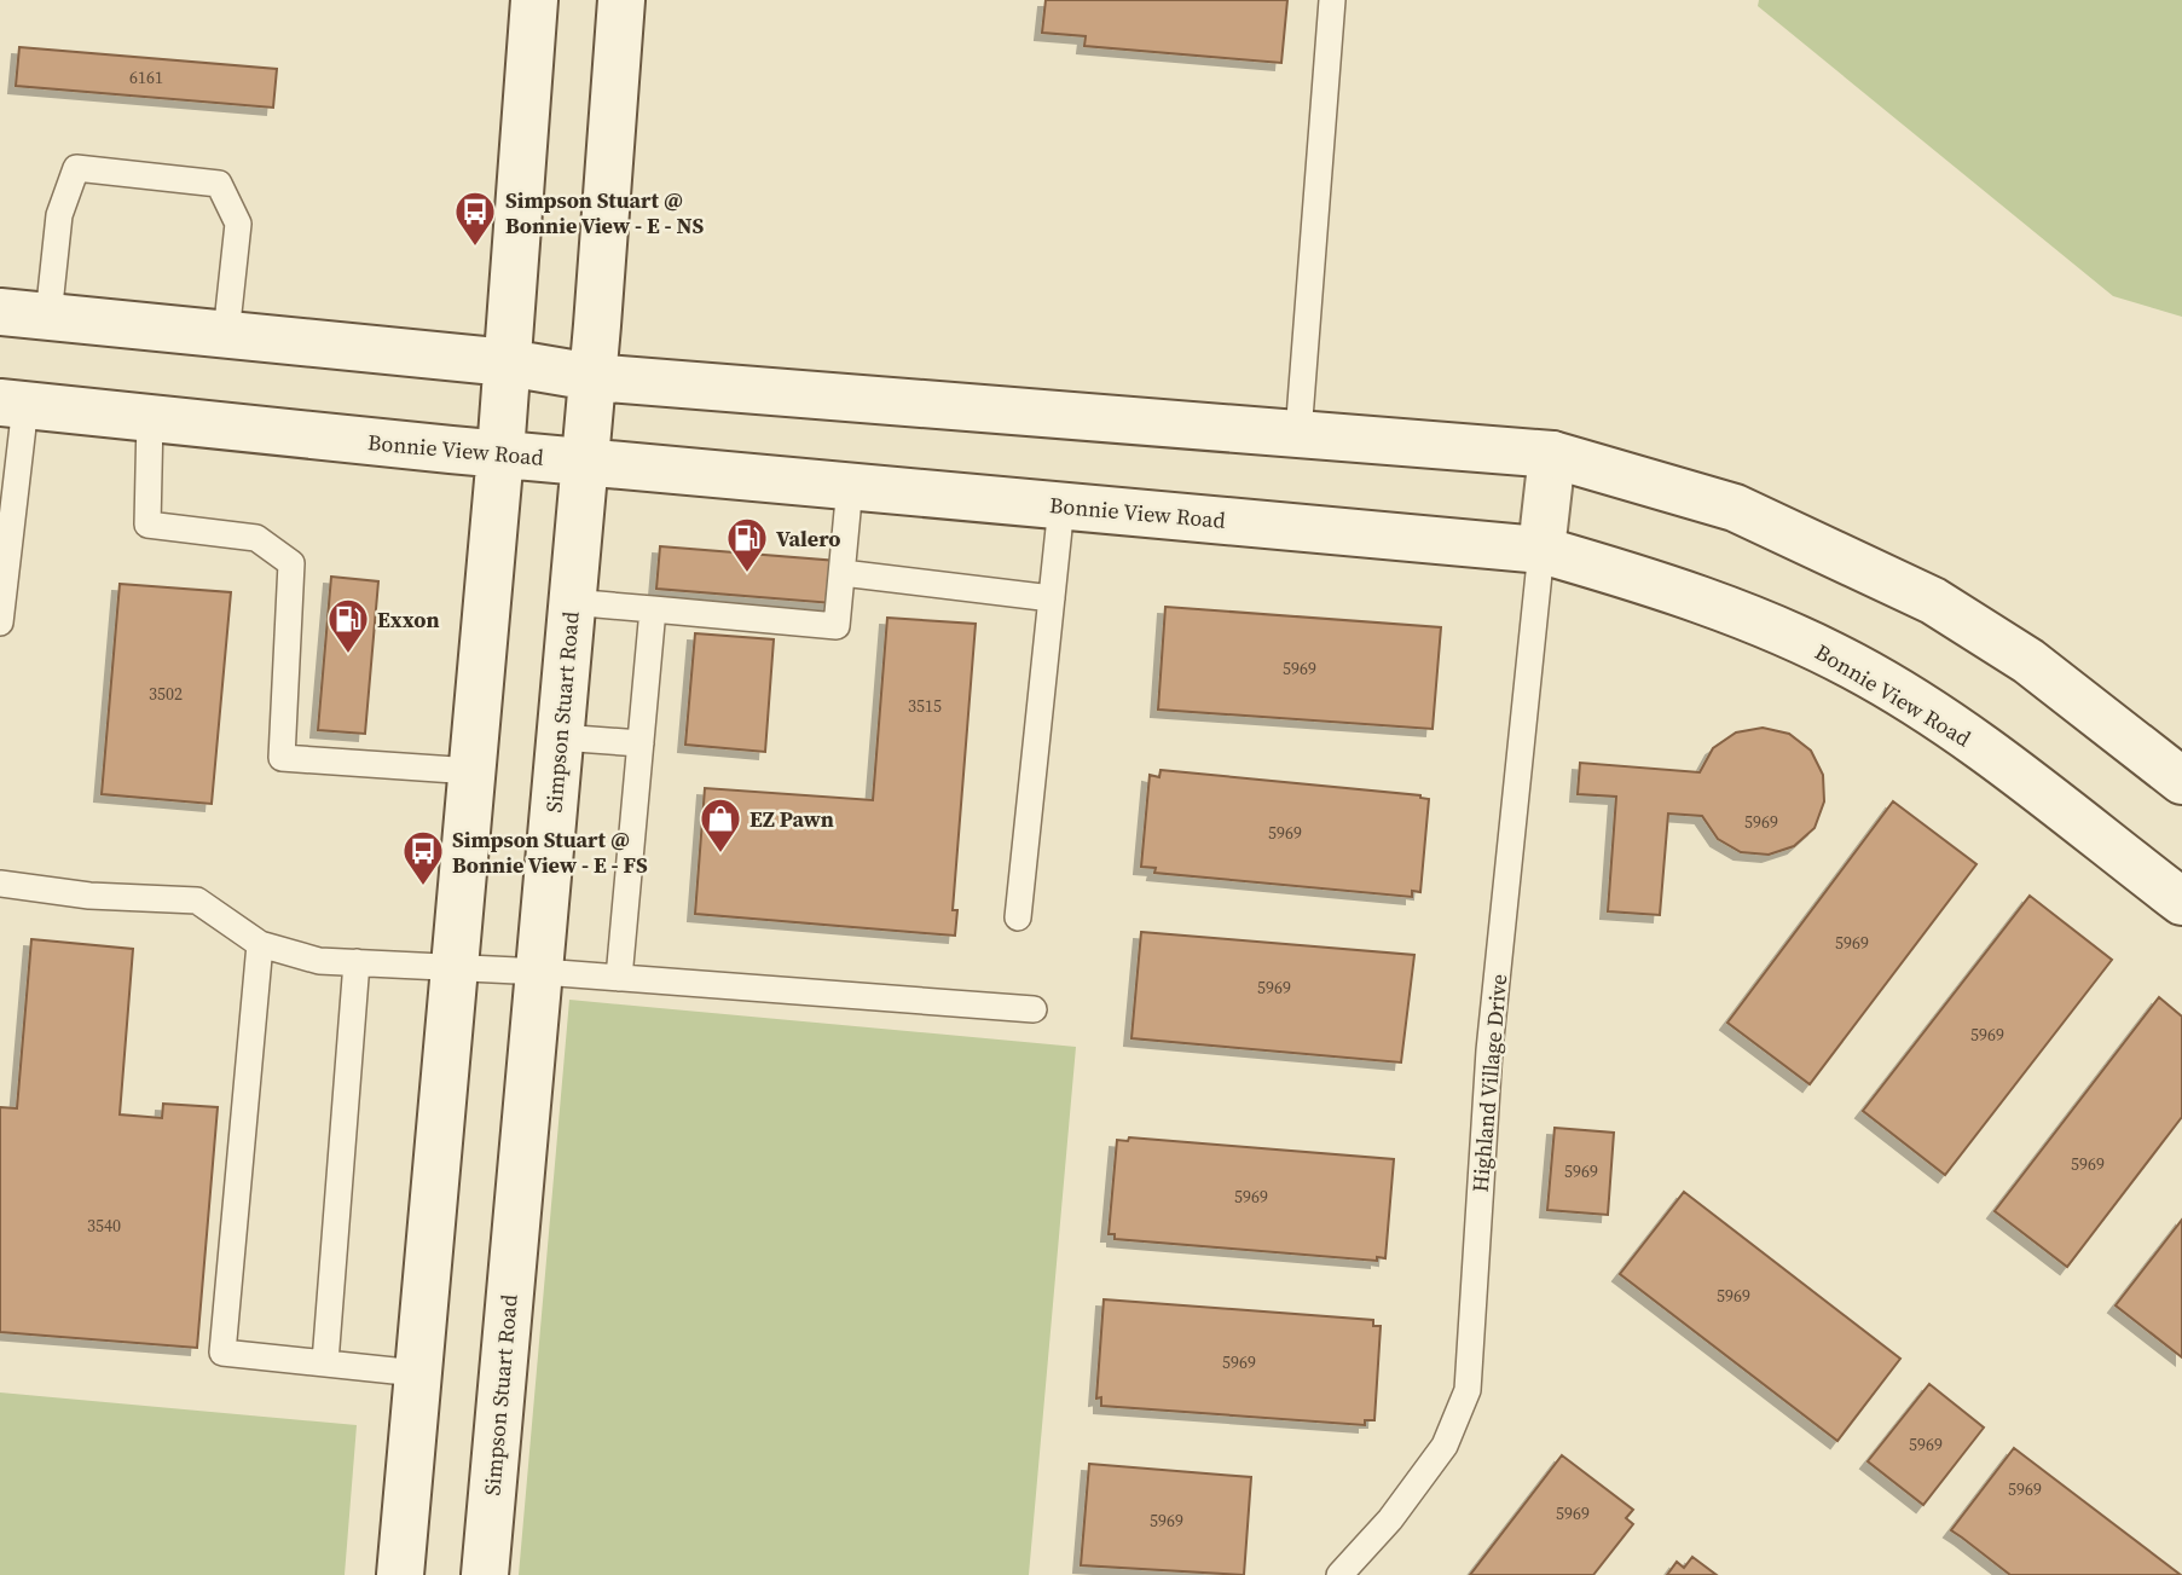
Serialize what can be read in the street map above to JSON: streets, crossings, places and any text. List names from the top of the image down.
{
  "streets": {
    "main road": ["Bonnie View Road", "Simpson Stuart Road"],
    "lane": ["Highland Village Drive"]
  },
  "crossings": [
    ["Bonnie View Road", "Simpson Stuart Road"],
    ["Bonnie View Road", "Highland Village Drive"]
  ],
  "places": {
    "bus stop": ["Simpson Stuart @ Bonnie View - E - NS", "Simpson Stuart @ Bonnie View - E - FS"],
    "fuel station": ["Valero", "Exxon"],
    "shop": ["EZ Pawn"]
  },
  "house_numbers": [
    "6161",
    "5969",
    "3502",
    "3515",
    "5969",
    "5969",
    "5969",
    "5969",
    "5969",
    "5969",
    "5969",
    "5969",
    "3540",
    "5969",
    "5969",
    "5969",
    "5969",
    "5969",
    "5969"
  ]
}
